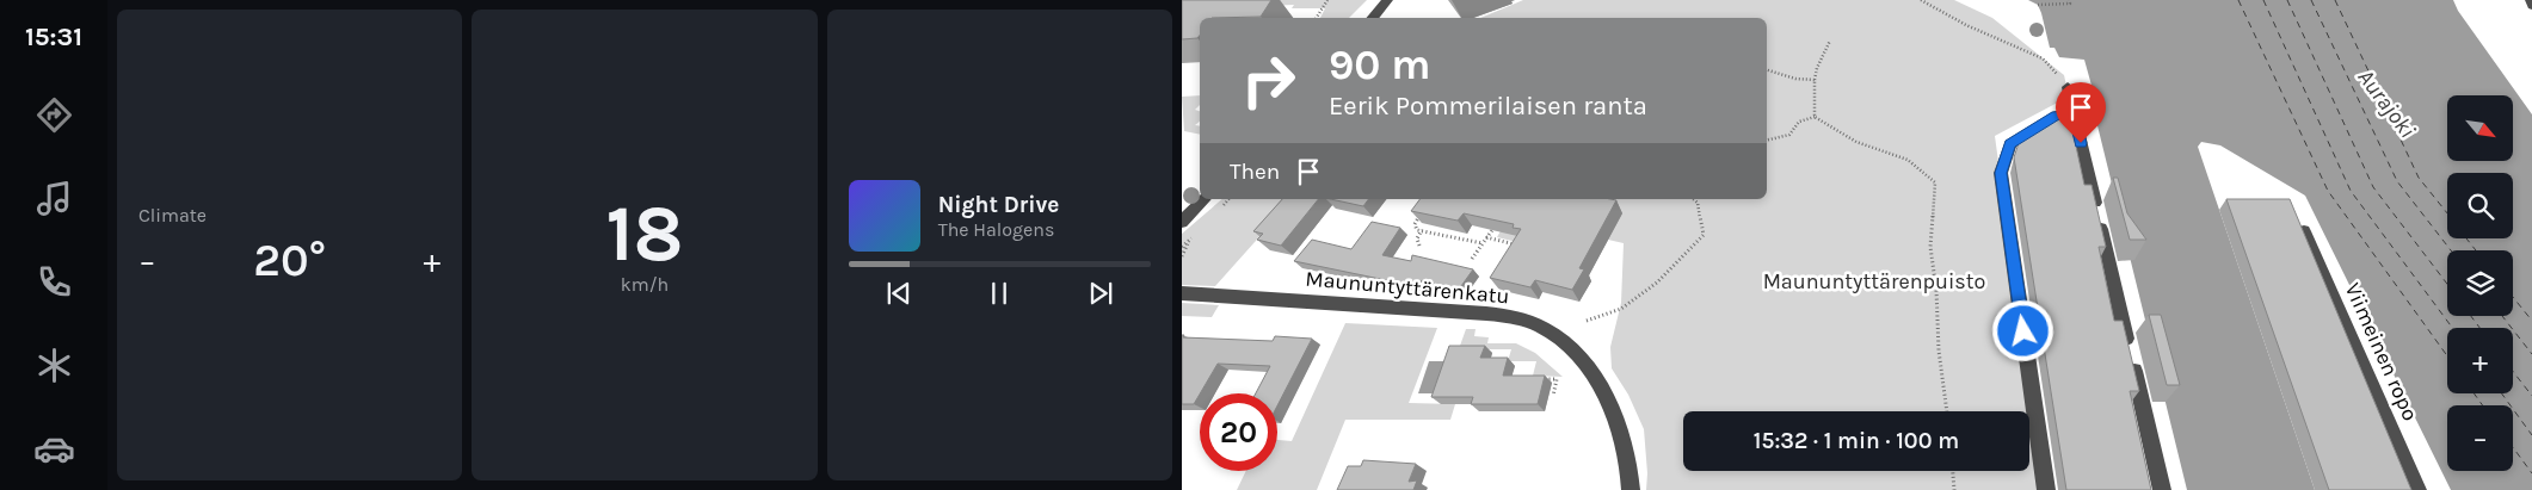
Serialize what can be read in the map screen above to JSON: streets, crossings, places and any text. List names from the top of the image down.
{
  "streets": {
    "street": ["Maununtyttärenkatu", "Viimeinen ropo"]
  },
  "water": ["Aurajoki"],
  "parks": ["Maununtyttärenpuisto"],
  "north": "bottom right",
  "page": {
    "tabs": "15:31",
    "tile": [
      "Climate",
      ["18", "km/h"]
    ],
    "turn": ["90 m", "Eerik Pommerilaisen ranta"],
    "map_buttons": ["+", "−"],
    "then": "Then",
    "song": ["Night Drive", "The Halogens"],
    "heat": ["−", "20°", "+"],
    "limit": "20",
    "trip": "15:32 · 1 min · 100 m"
  }
}
